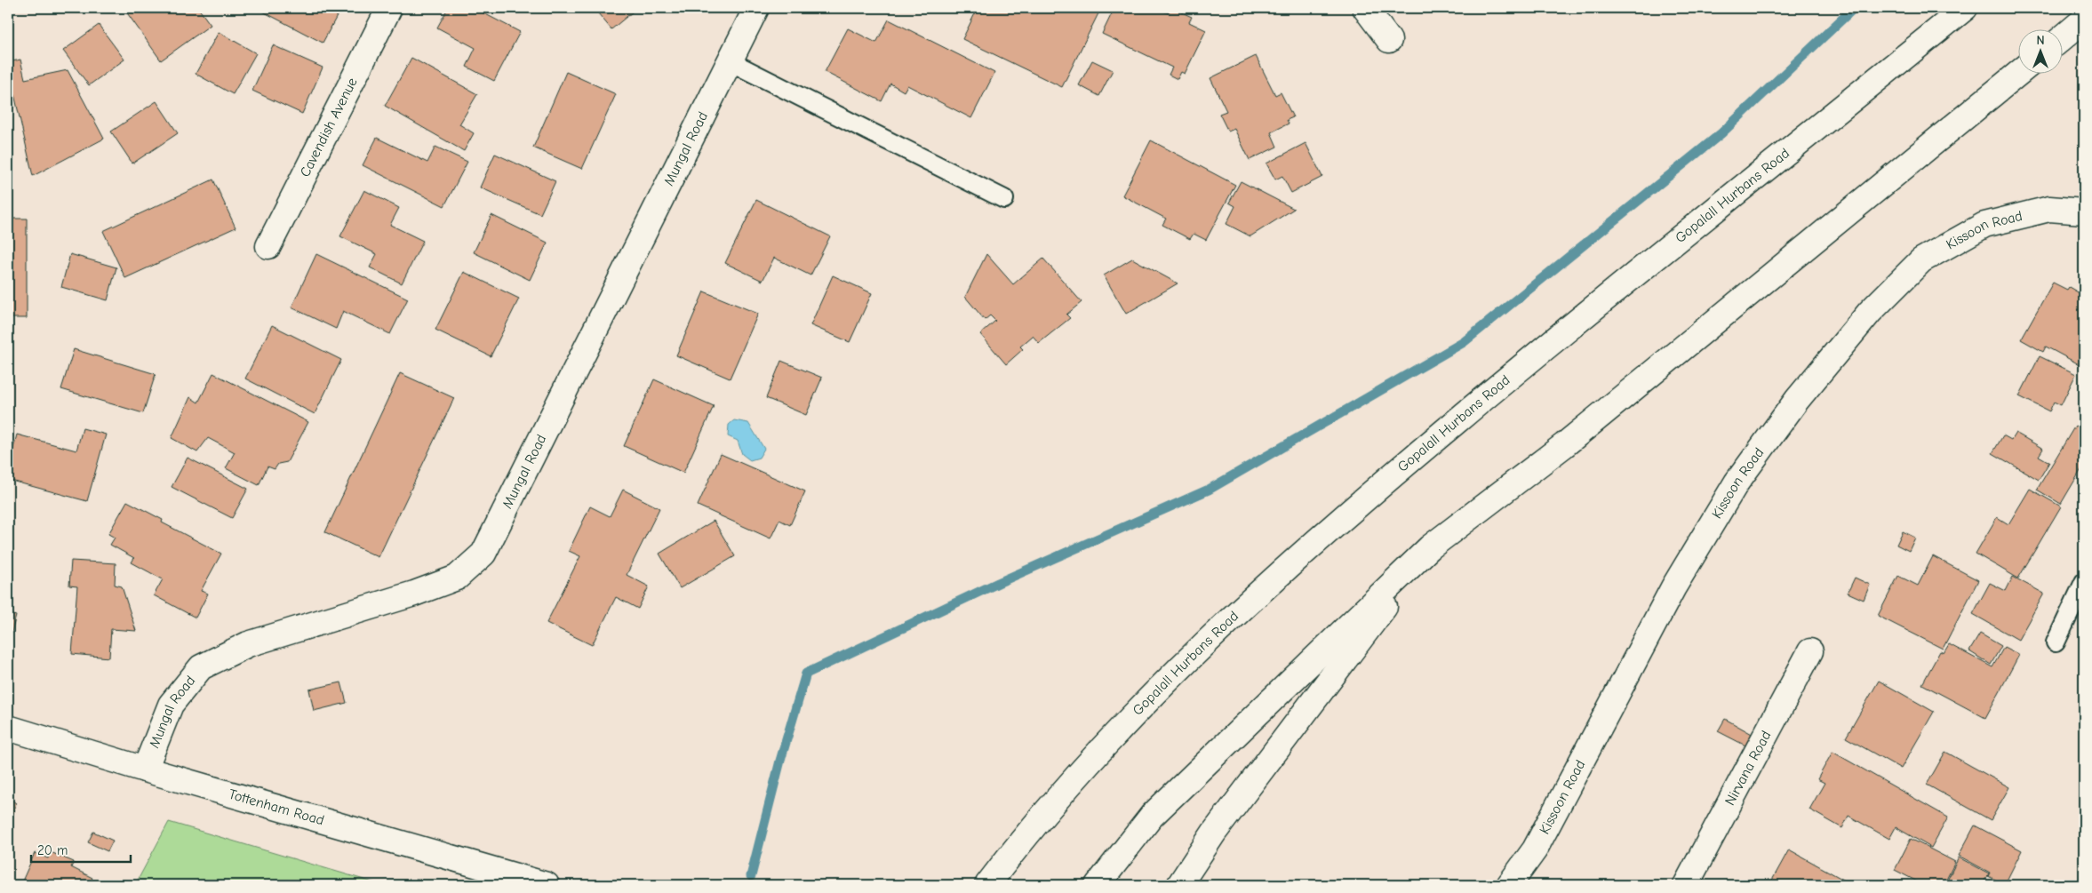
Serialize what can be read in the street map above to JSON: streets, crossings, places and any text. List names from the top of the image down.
{
  "streets": {
    "main road": [
      "Cavendish Avenue",
      "Mungal Road",
      "Gopalall Hurbans Road",
      "Kissoon Road",
      "Nirvana Road",
      "Tottenham Road"
    ]
  },
  "crossings": [
    ["Mungal Road", "Tottenham Road"]
  ],
  "scale_bar": "20 m",
  "north": "top"
}
